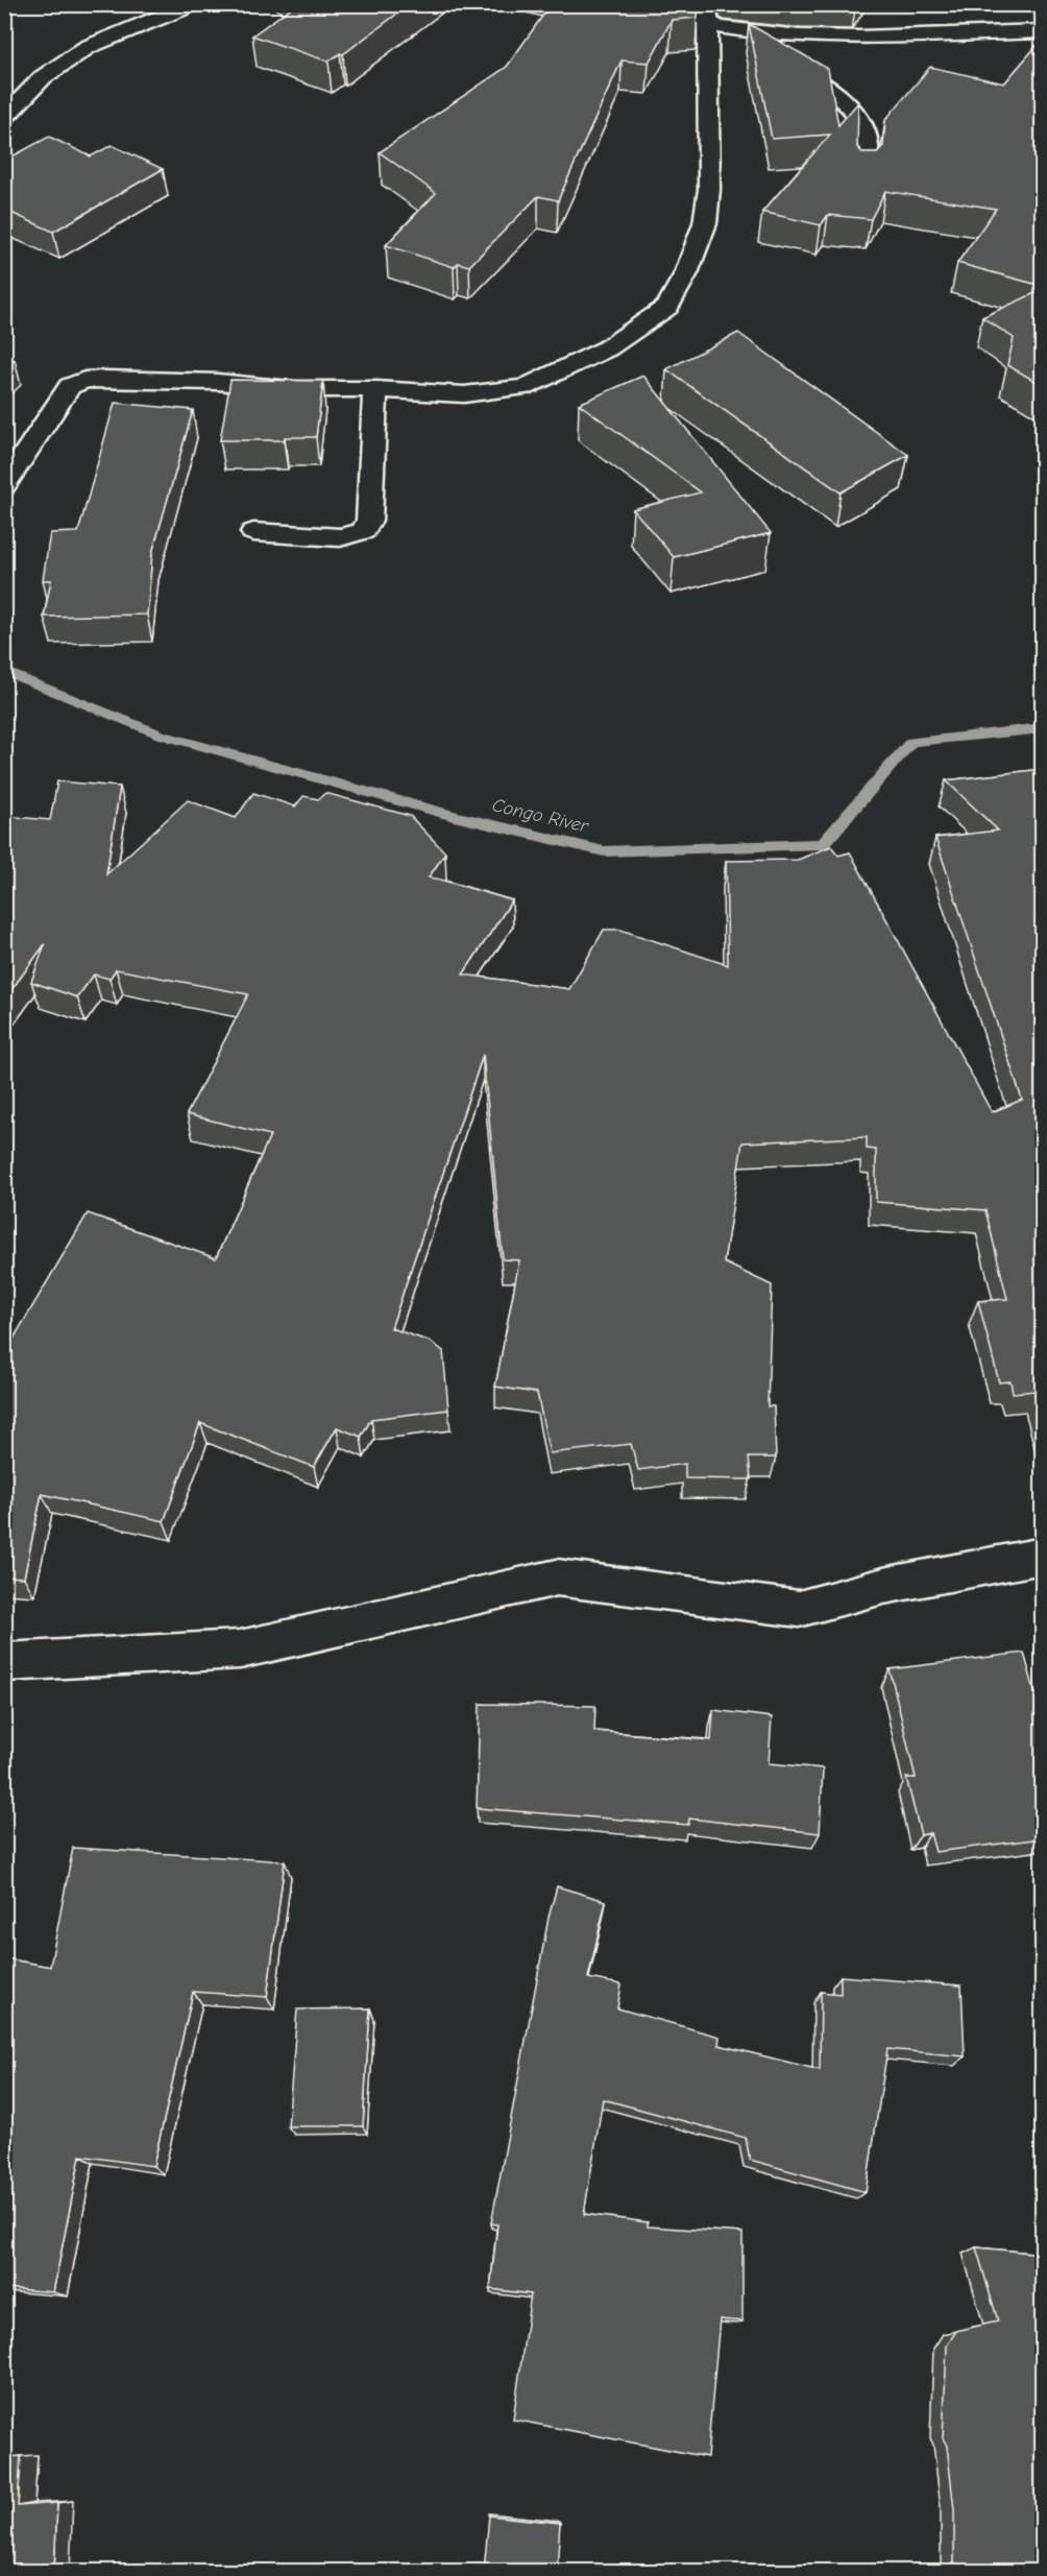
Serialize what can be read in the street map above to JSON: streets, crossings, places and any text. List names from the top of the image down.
{
  "water": ["Congo River"]
}
